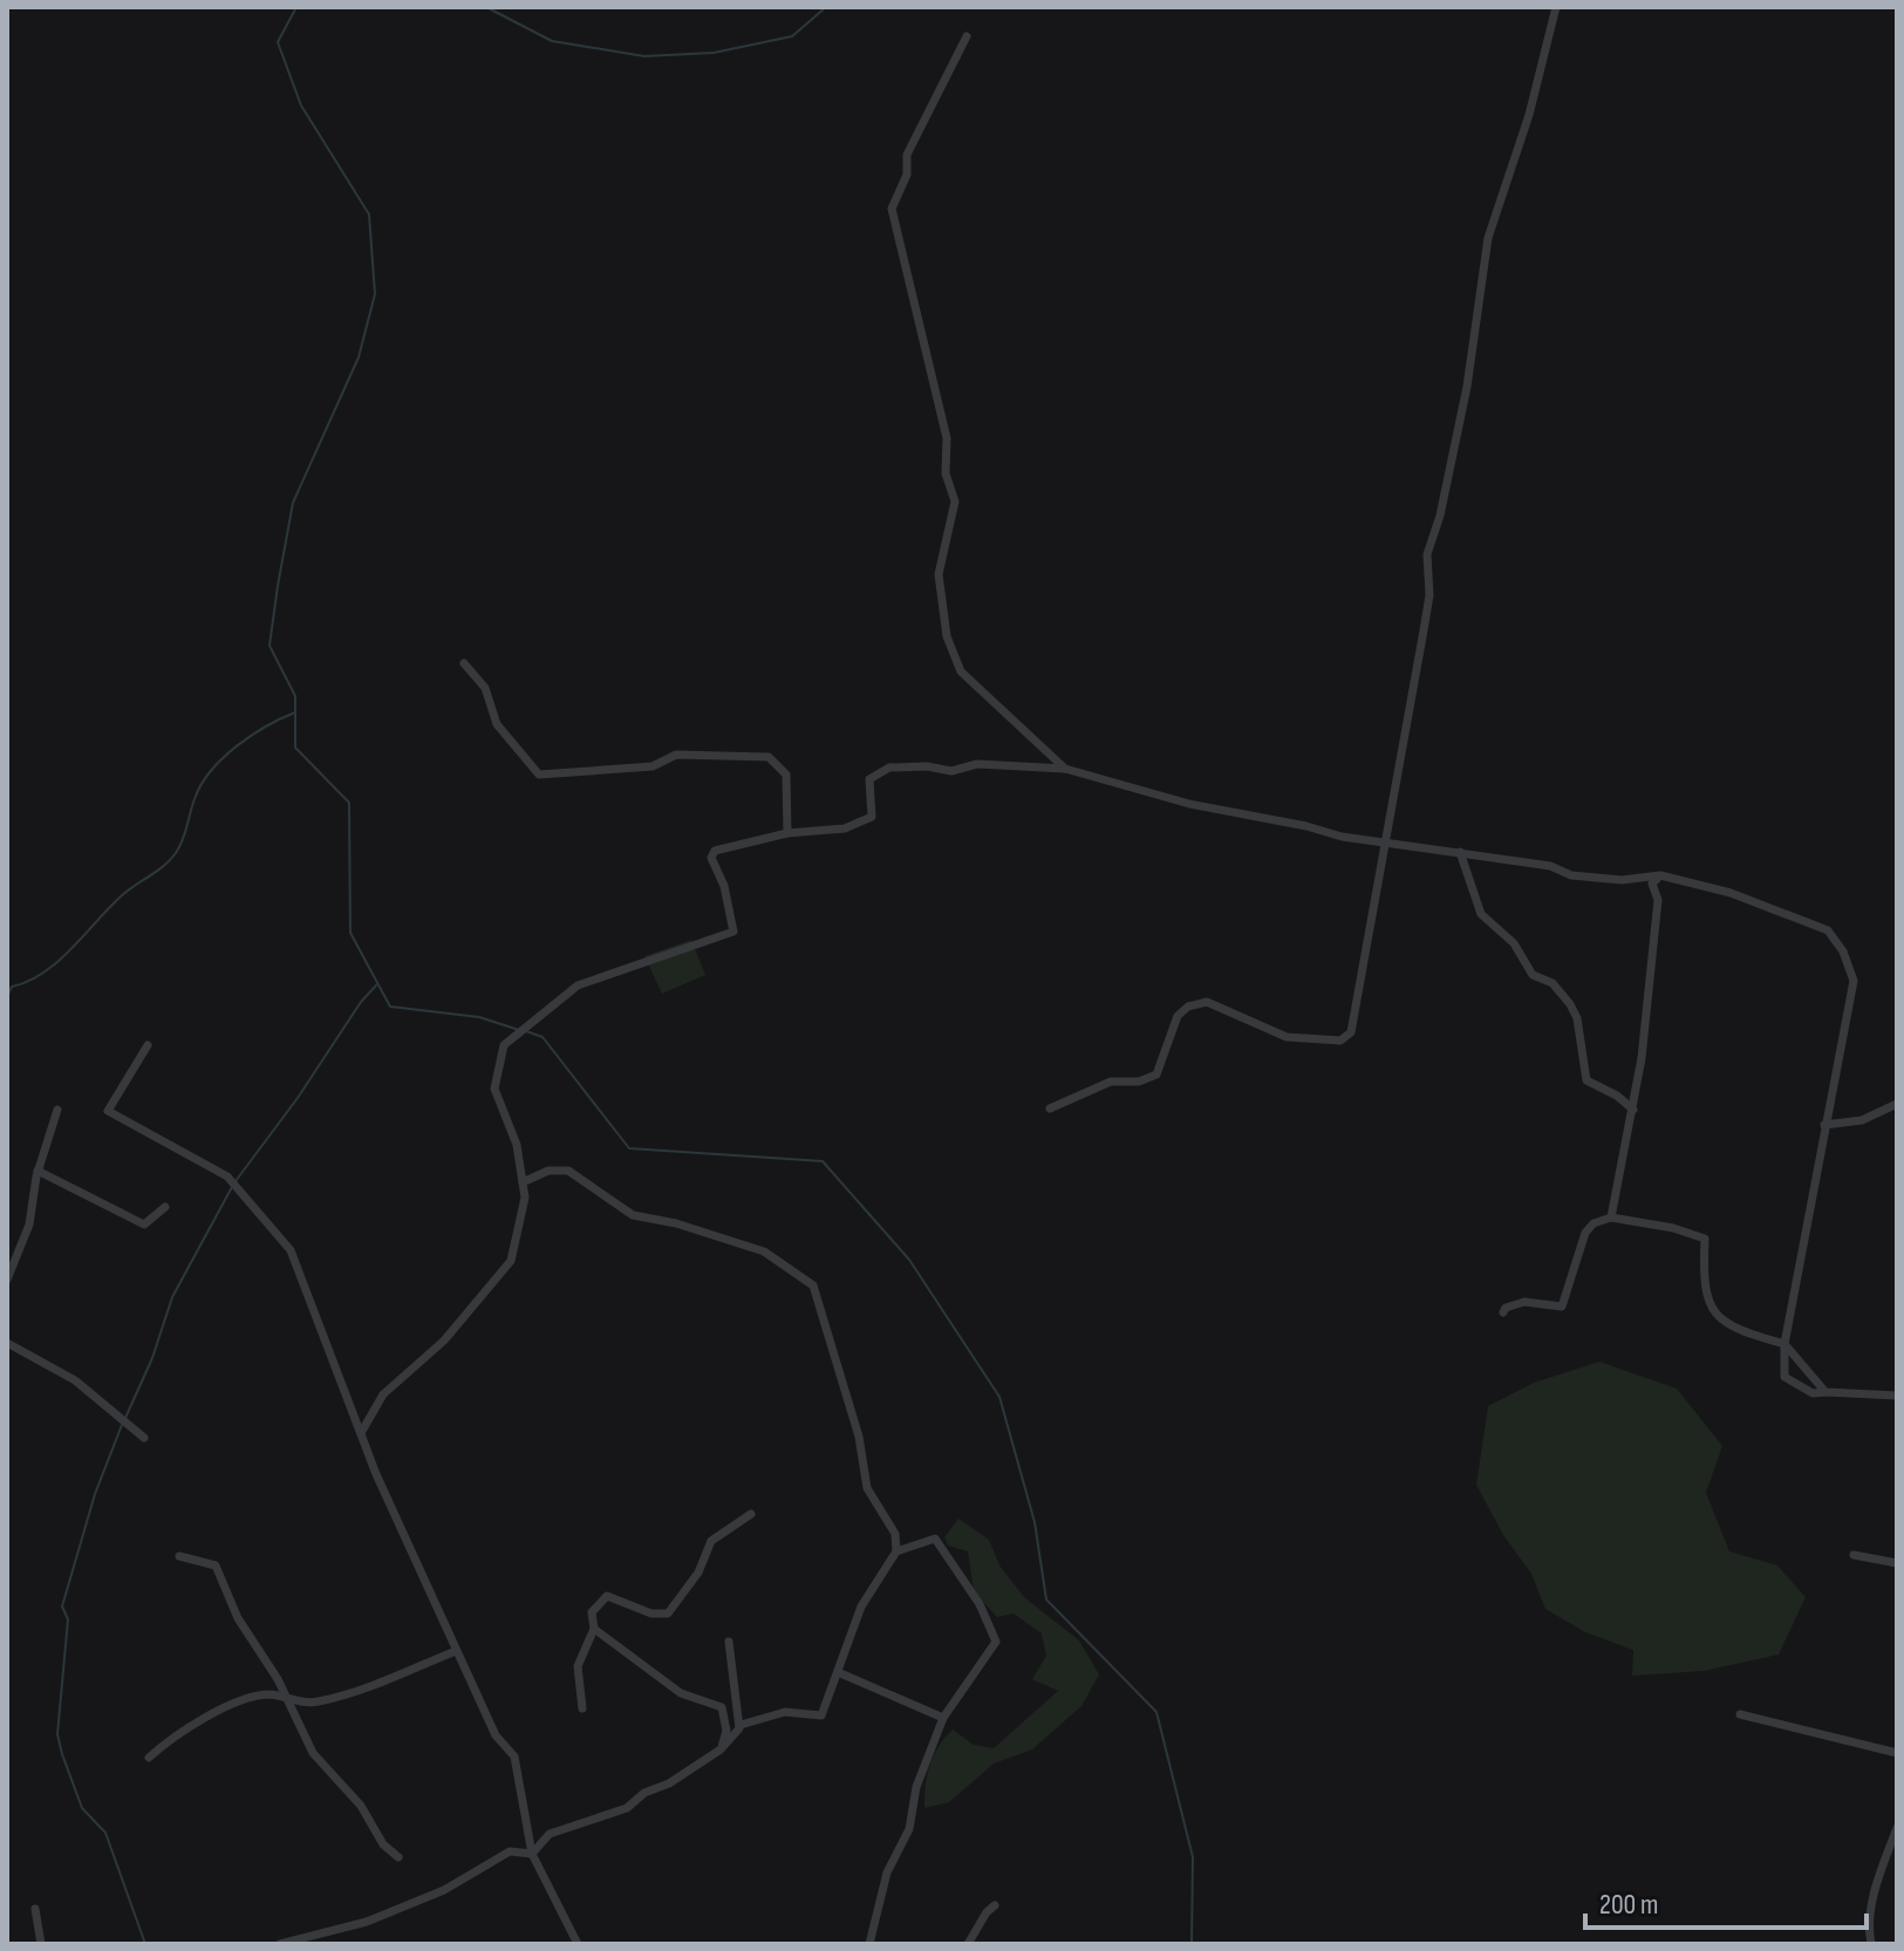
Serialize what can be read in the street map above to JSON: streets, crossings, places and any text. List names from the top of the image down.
{
  "scale_bar": "200 m"
}
